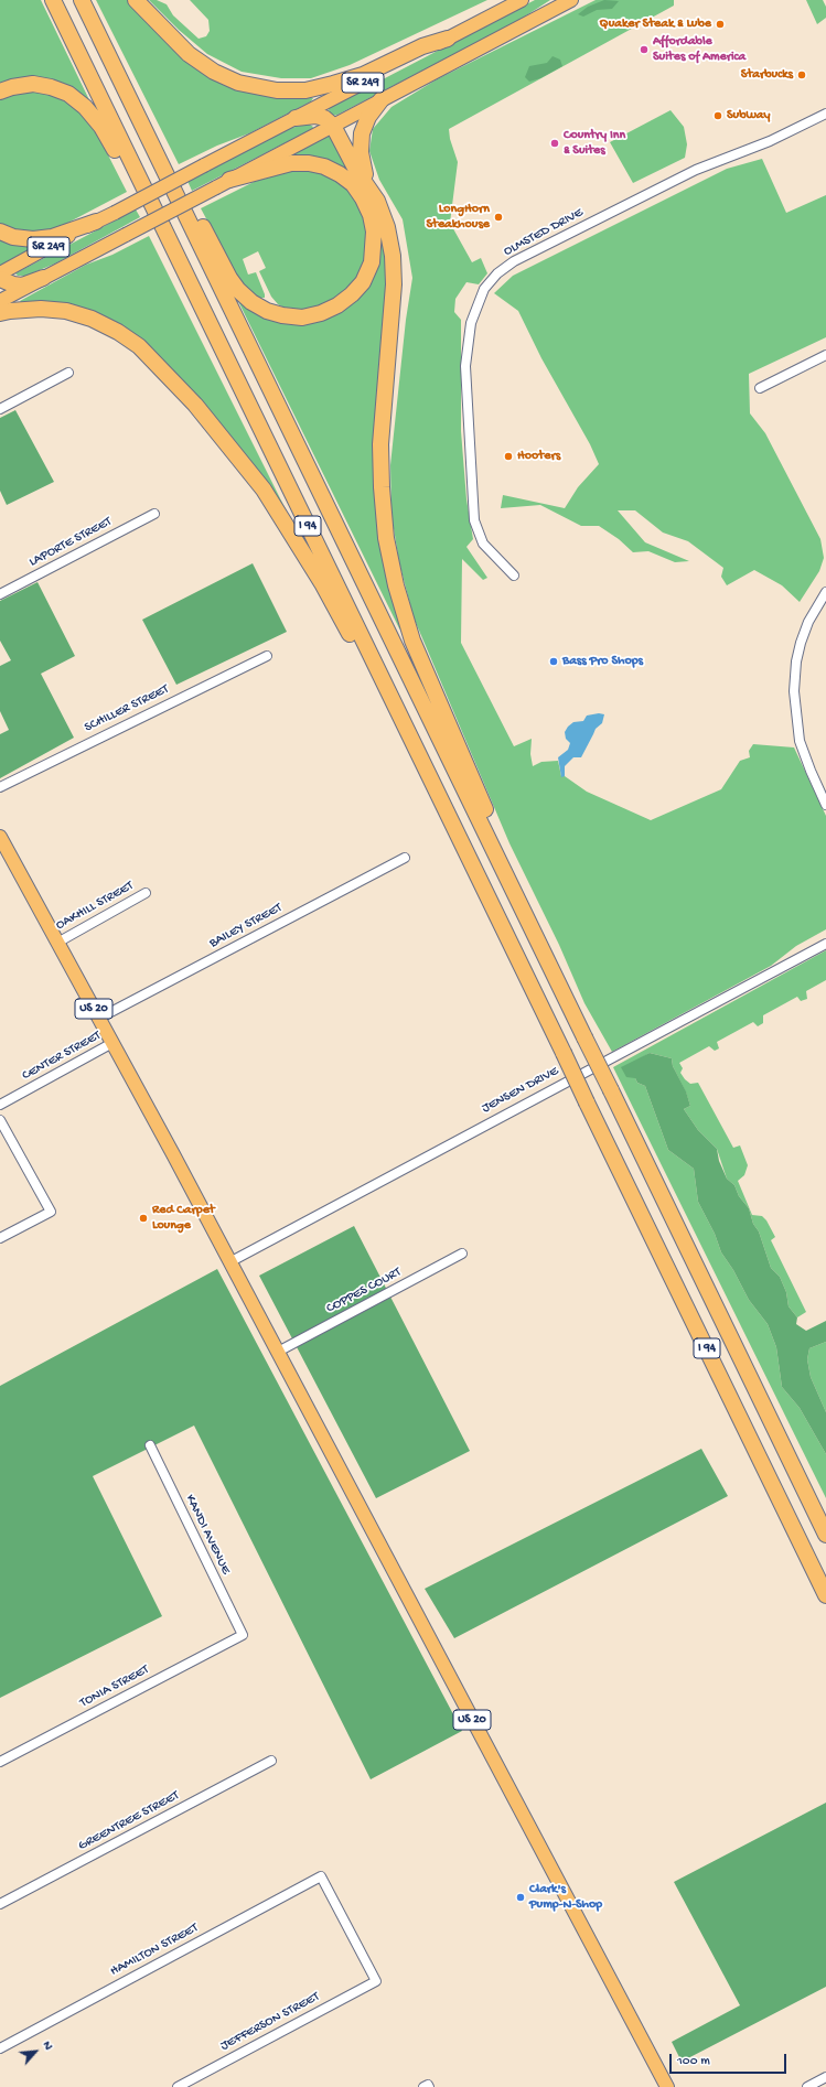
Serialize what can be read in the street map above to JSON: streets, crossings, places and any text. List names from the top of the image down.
{
  "streets": {
    "highway": ["I 94"],
    "main road": ["SR 249", "US 20"],
    "street": [
      "OLMSTED DRIVE",
      "LAPORTE STREET",
      "SCHILLER STREET",
      "OAKHILL STREET",
      "BAILEY STREET",
      "CENTER STREET",
      "JENSEN DRIVE",
      "COPPES COURT",
      "KANDI AVENUE",
      "TONIA STREET",
      "GREENTREE STREET",
      "HAMILTON STREET",
      "JEFFERSON STREET"
    ]
  },
  "crossings": [
    ["OAKHILL STREET", "US 20"],
    ["BAILEY STREET", "US 20"],
    ["US 20", "CENTER STREET"],
    ["US 20", "JENSEN DRIVE"],
    ["US 20", "COPPES COURT"],
    ["KANDI AVENUE", "TONIA STREET"],
    ["HAMILTON STREET", "JEFFERSON STREET"]
  ],
  "places": [
    "Quaker Steak & Lube",
    "Affordable Suites of America",
    "Starbucks",
    "Subway",
    "Country Inn & Suites",
    "LongHorn Steakhouse",
    "Hooters",
    "Bass Pro Shops",
    "Red Carpet Lounge",
    "Clark's Pump-N-Shop"
  ],
  "scale_bar": "100 m",
  "north": "top right"
}
